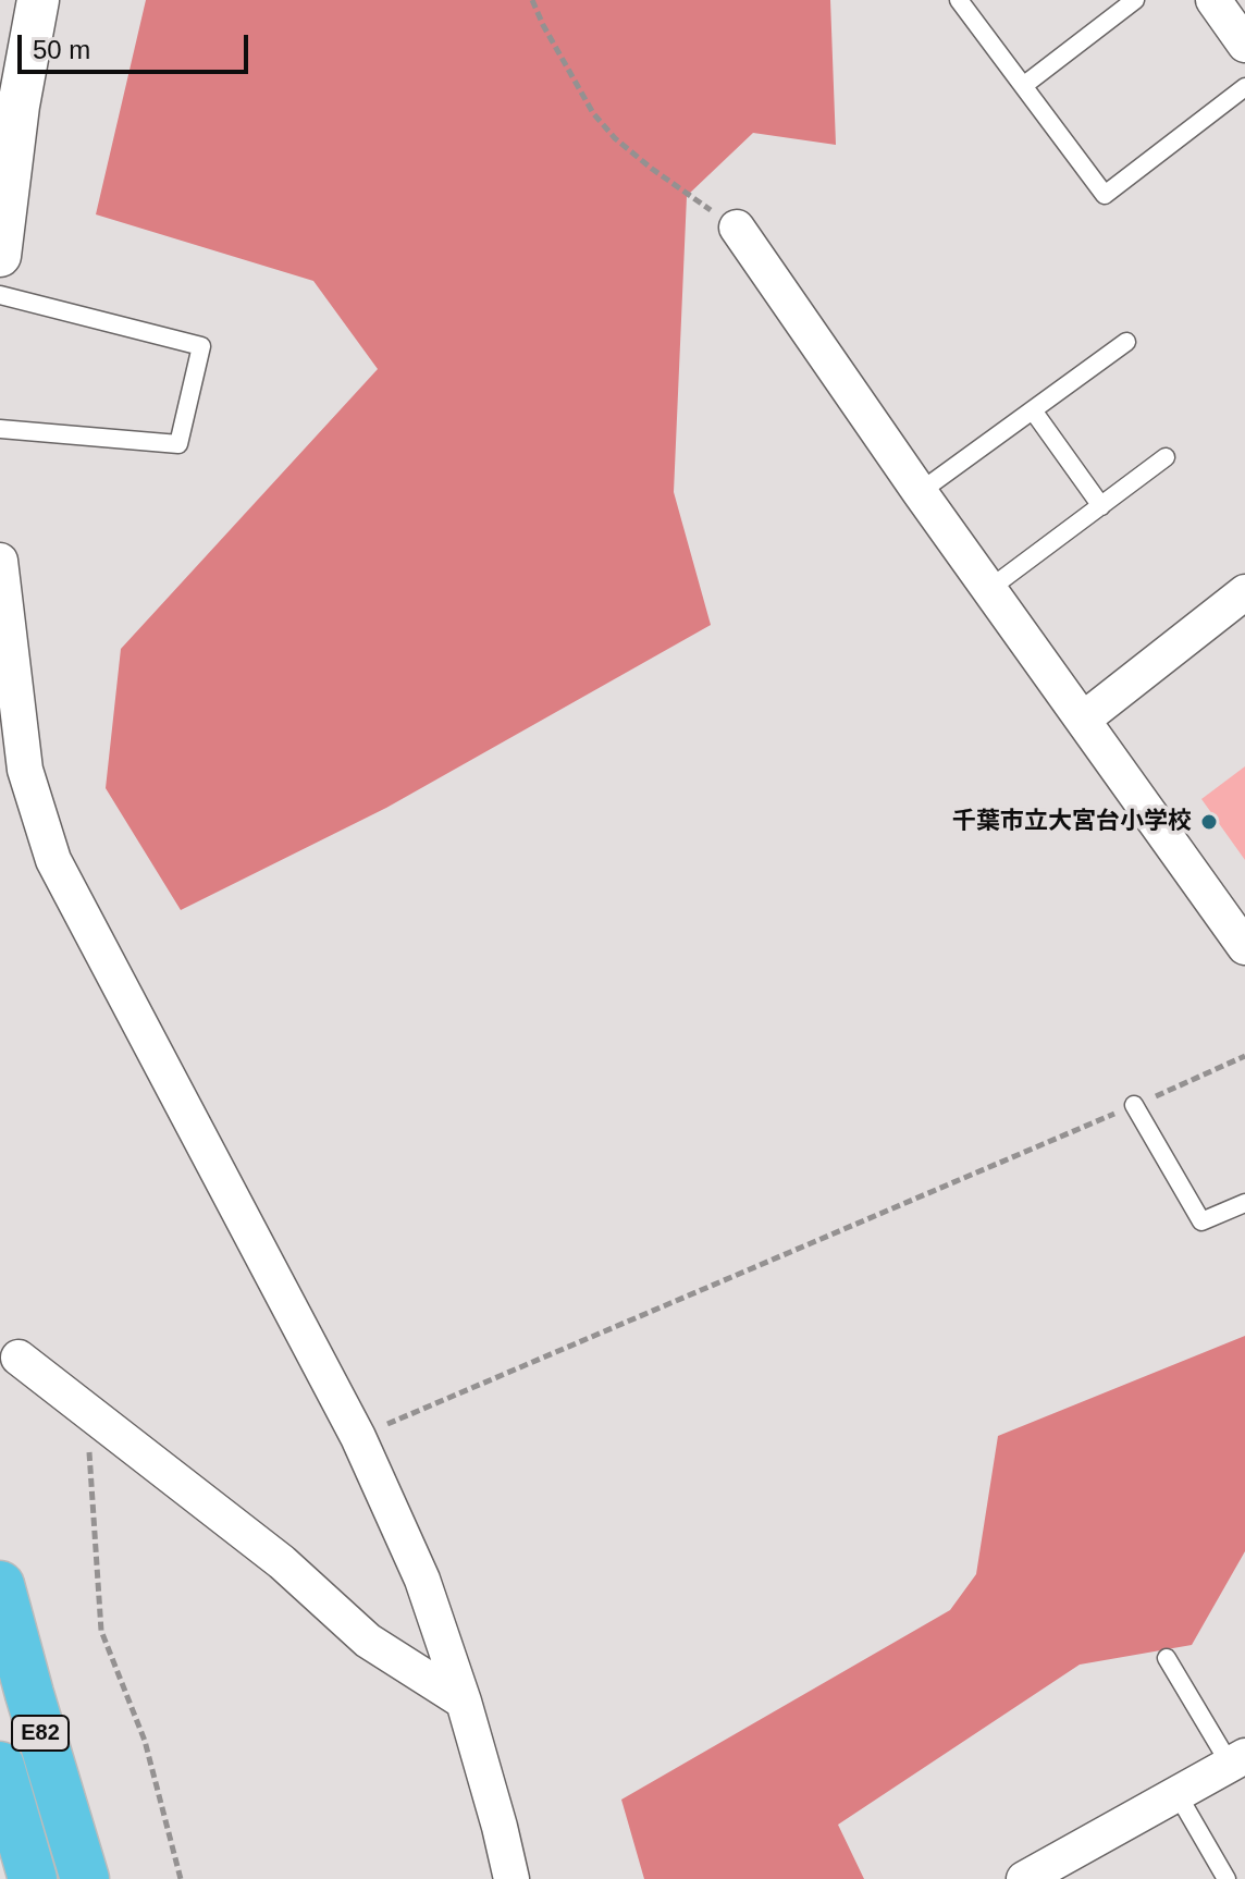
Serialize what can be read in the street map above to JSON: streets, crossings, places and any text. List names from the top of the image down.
{
  "streets": {
    "highway": ["E82"]
  },
  "places": ["千葉市立大宮台小学校"],
  "scale_bar": "50 m"
}
